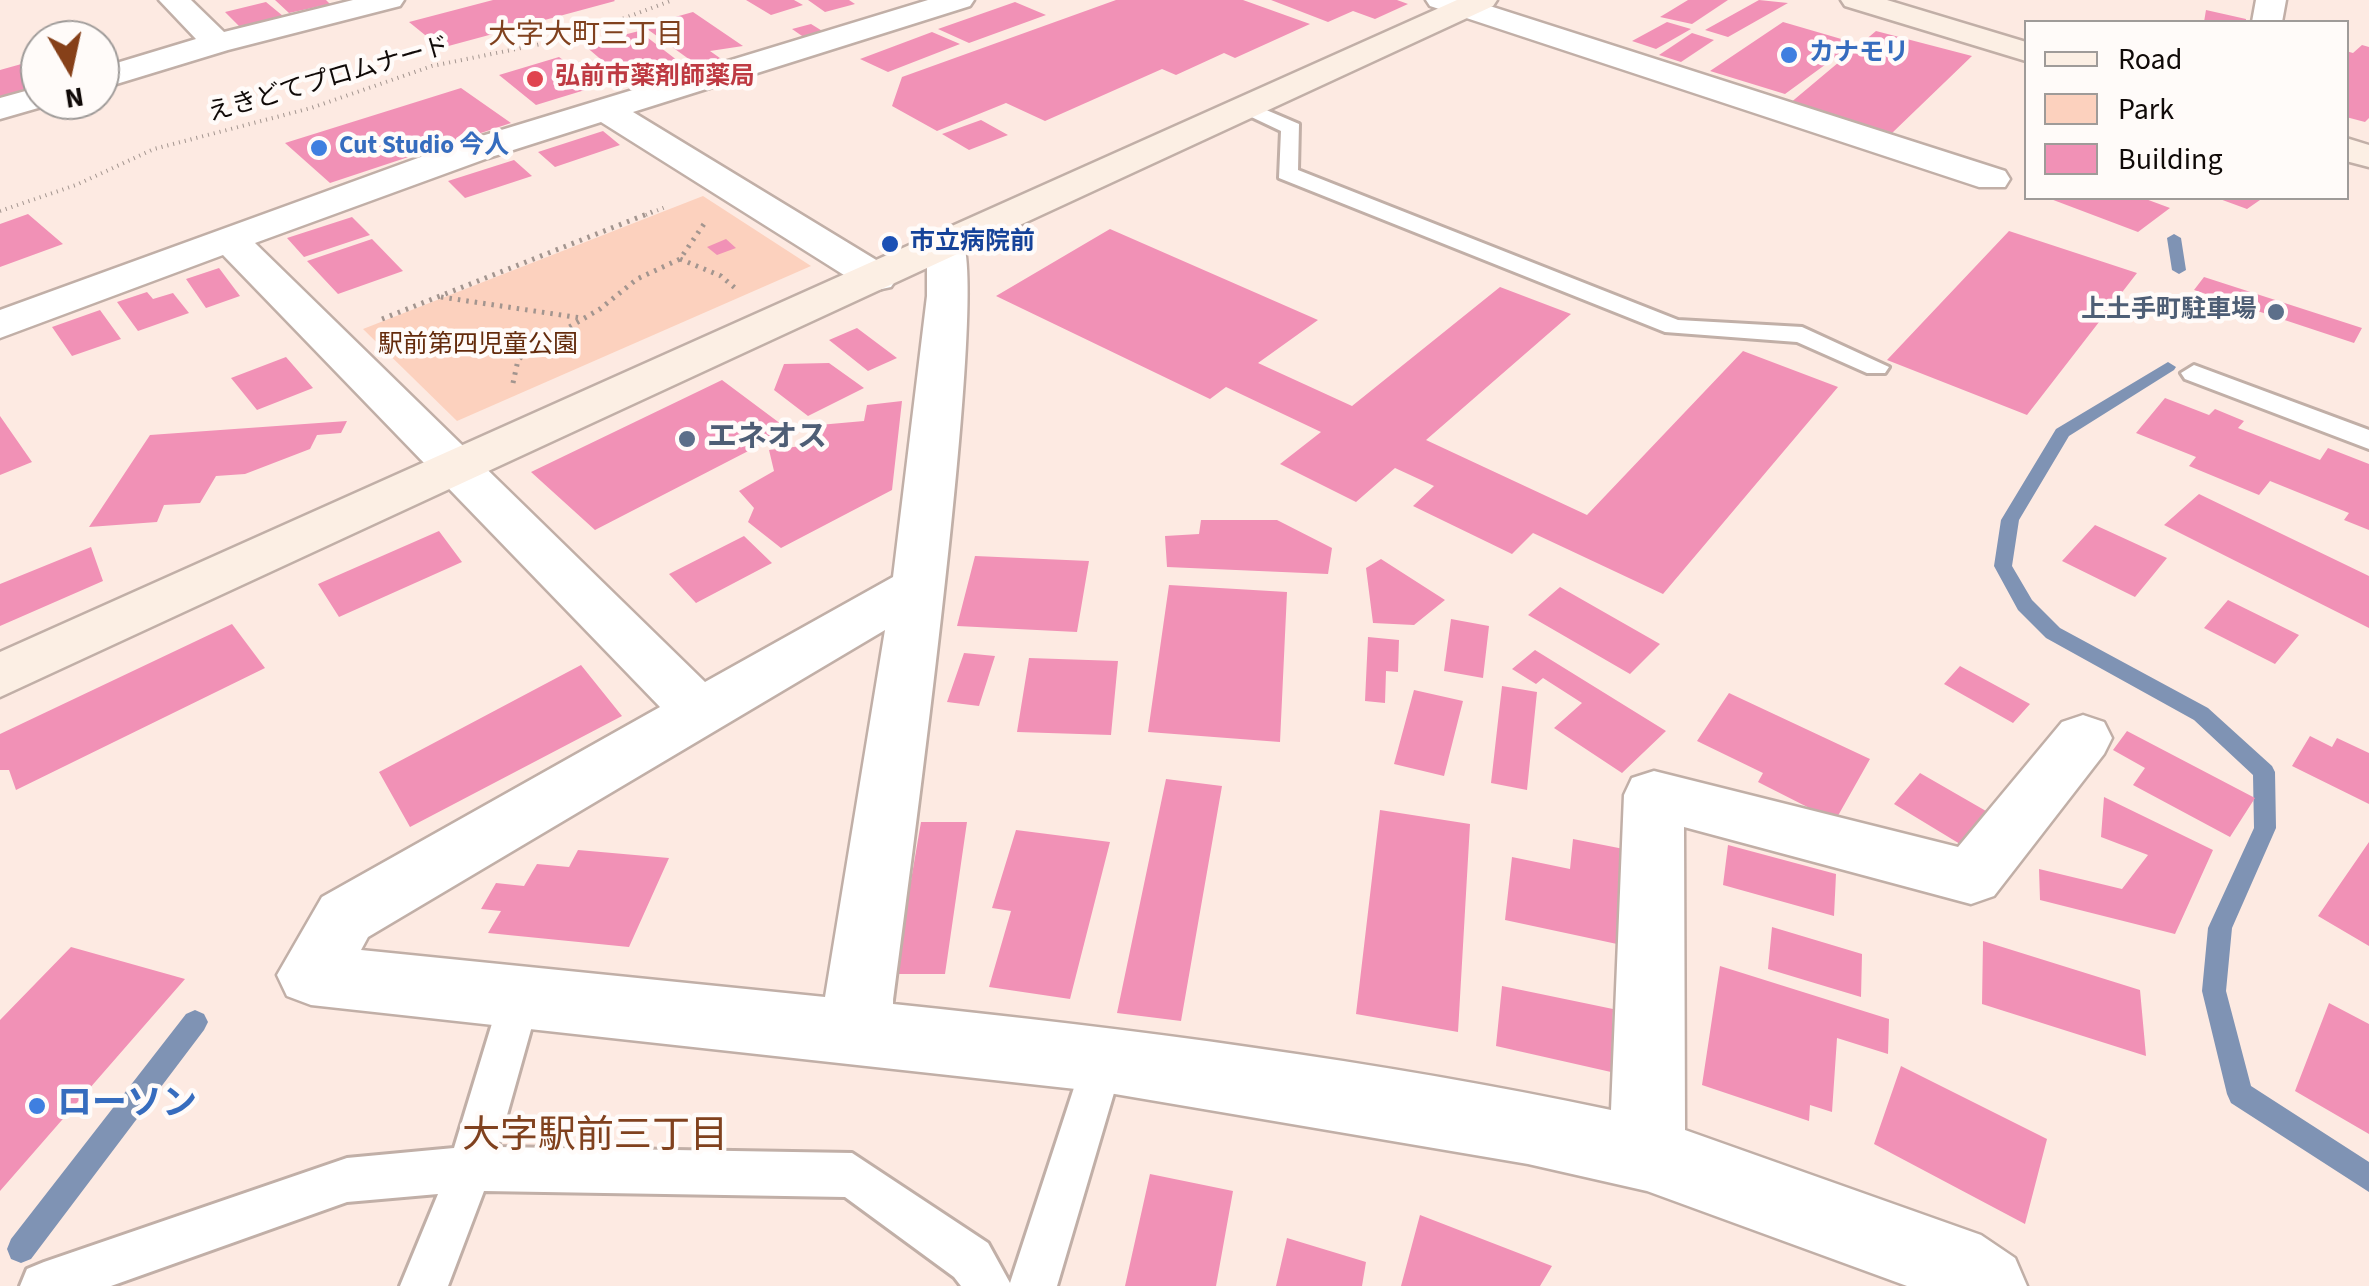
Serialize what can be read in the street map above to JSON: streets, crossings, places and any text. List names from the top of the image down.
{
  "streets": {
    "path": ["えきどてプロムナード"]
  },
  "districts": ["大字大町三丁目", "大字駅前三丁目"],
  "parks": ["駅前第四児童公園"],
  "places": [
    "カナモリ",
    "弘前市薬剤師薬局",
    "Cut Studio 今人",
    "市立病院前",
    "上土手町駐車場",
    "エネオス",
    "ローソン"
  ],
  "legend": ["Road", "Park", "Building"],
  "north": "bottom"
}
